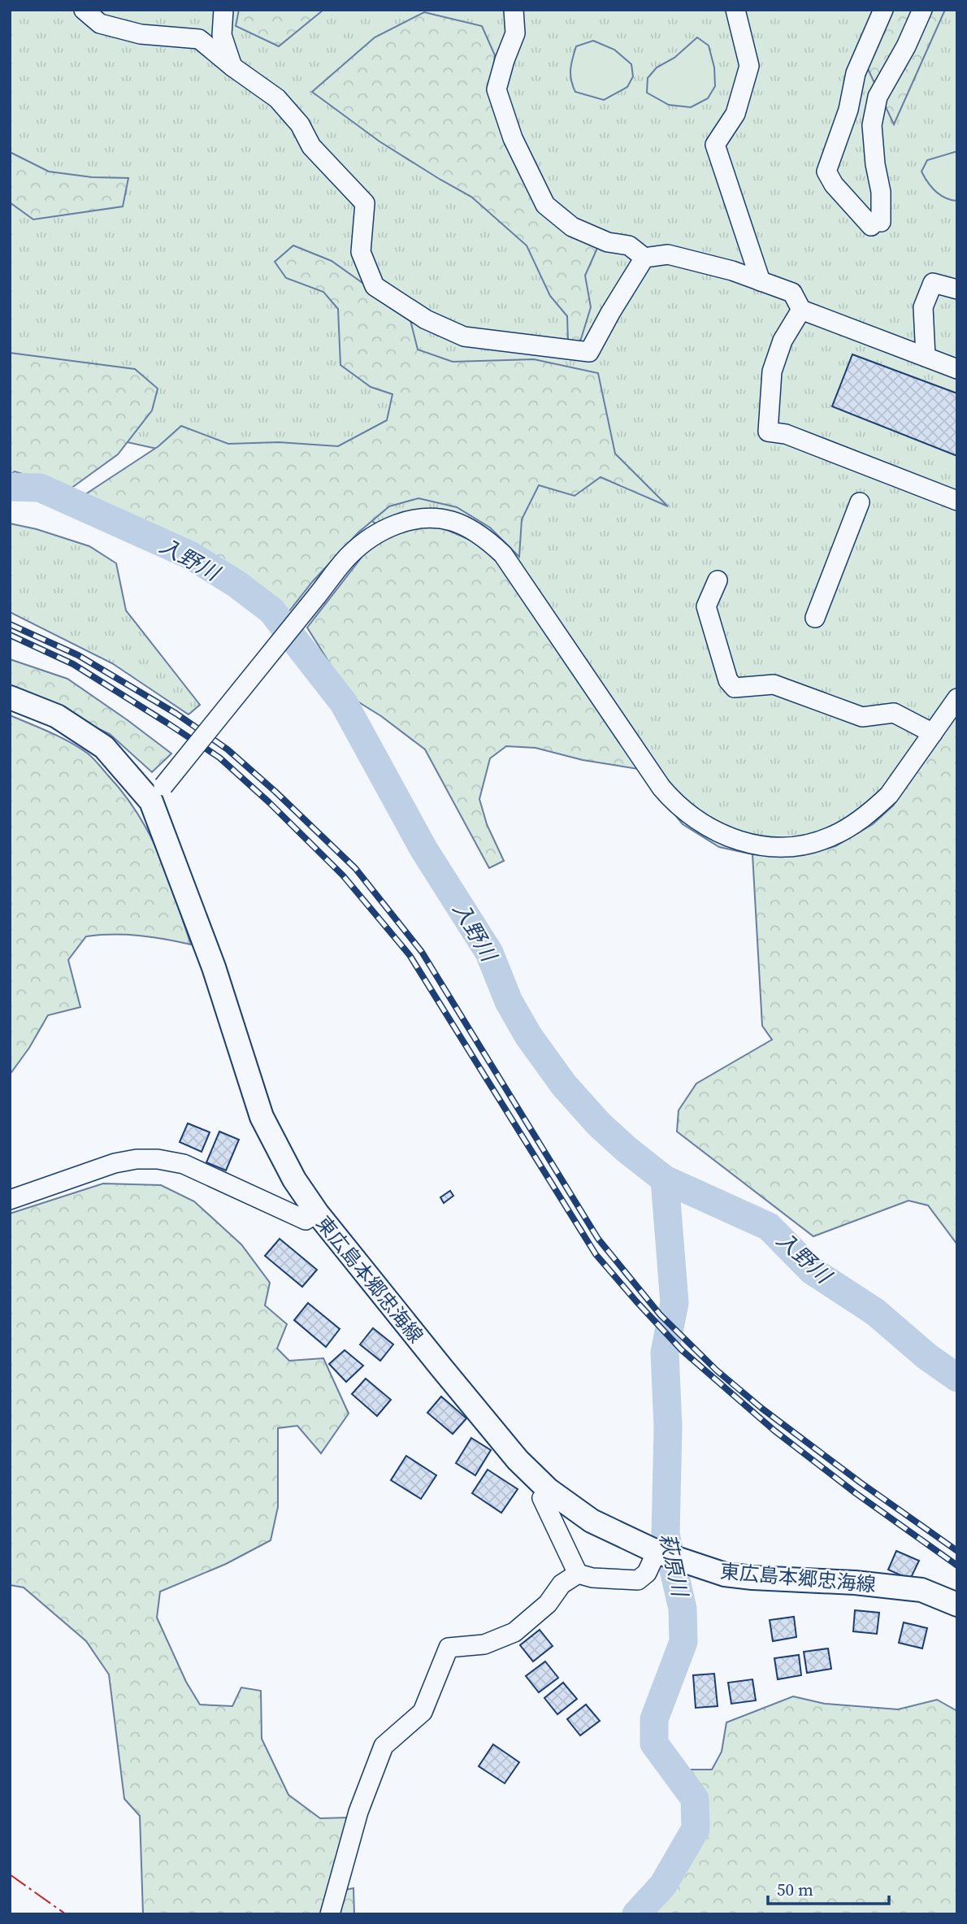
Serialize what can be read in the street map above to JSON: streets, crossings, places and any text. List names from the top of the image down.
{
  "streets": {
    "main road": ["東広島本郷忠海線"]
  },
  "water": ["入野川", "萩原川"],
  "scale_bar": "50 m"
}
